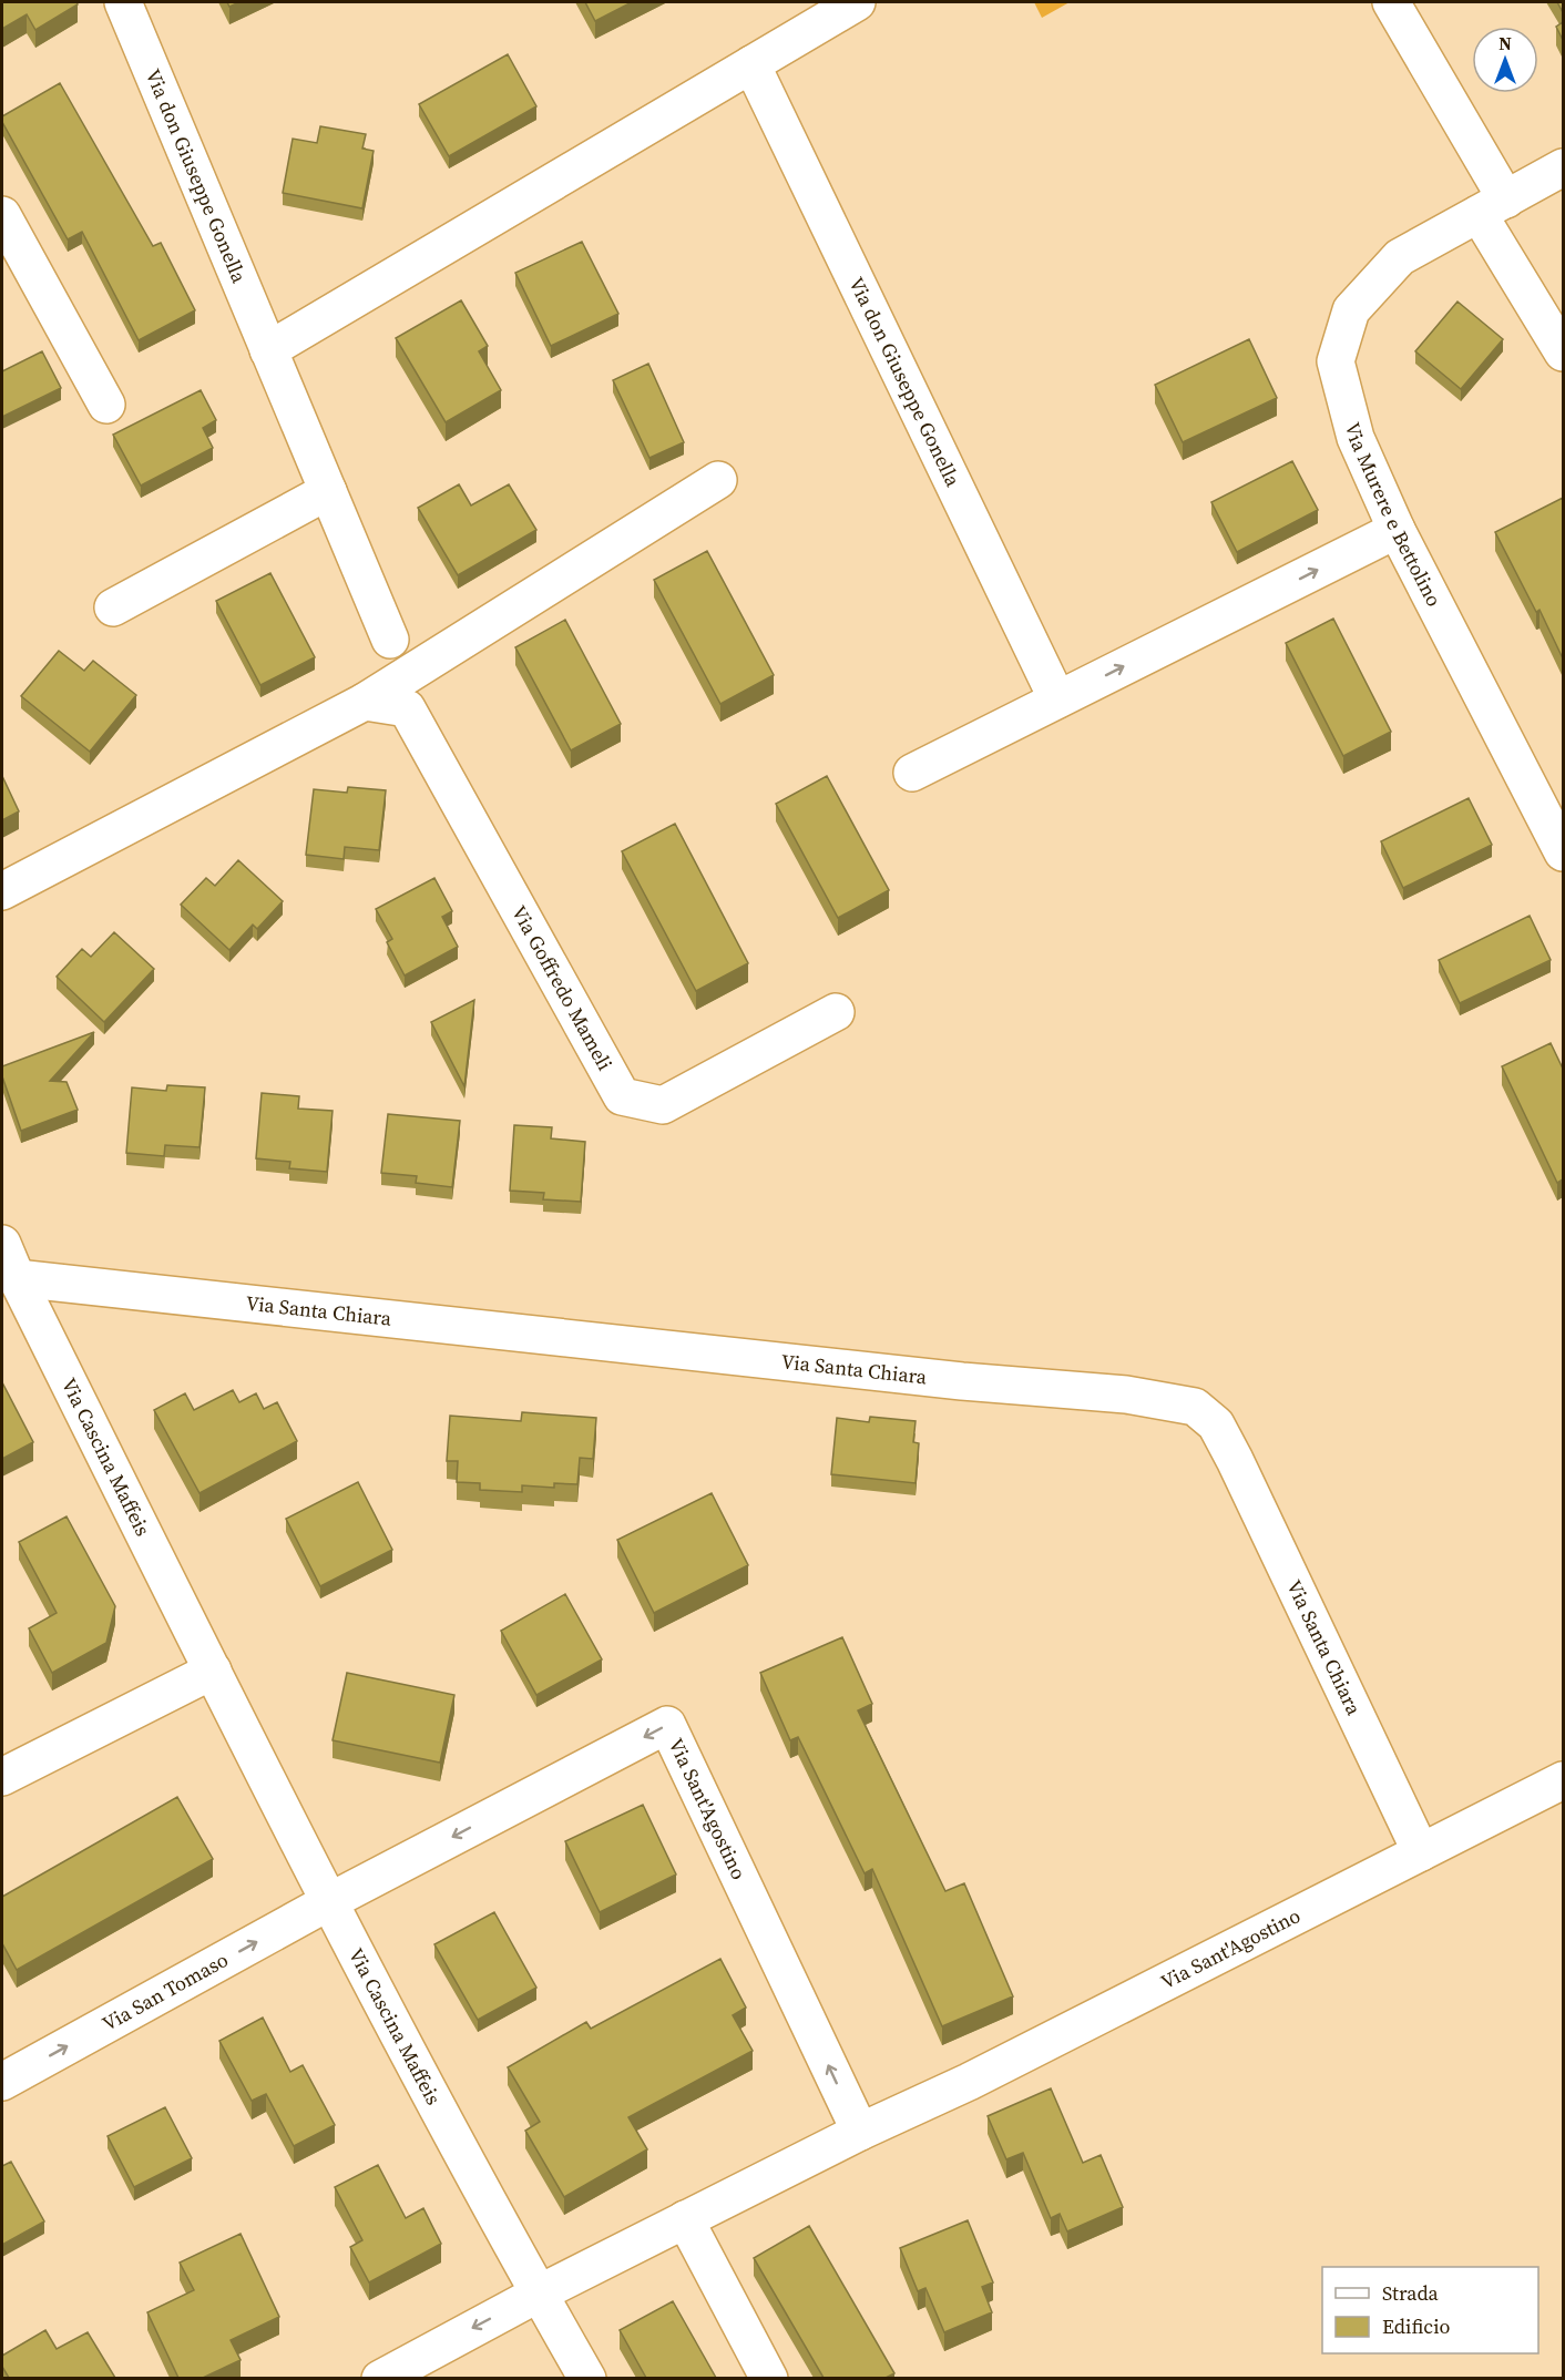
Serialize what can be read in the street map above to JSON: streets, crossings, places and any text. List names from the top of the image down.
{
  "streets": {
    "street": [
      "Via don Giuseppe Gonella",
      "Via Murere e Bettolino",
      "Via Goffredo Mameli",
      "Via Santa Chiara",
      "Via Cascina Maffeis",
      "Via Sant'Agostino",
      "Via San Tomaso"
    ]
  },
  "crossings": [
    ["Via Santa Chiara", "Via Cascina Maffeis"],
    ["Via Santa Chiara", "Via Sant'Agostino"],
    ["Via Cascina Maffeis", "Via Sant'Agostino"],
    ["Via Cascina Maffeis", "Via San Tomaso"],
    ["Via Sant'Agostino", "Via San Tomaso"]
  ],
  "legend": ["Strada", "Edificio"],
  "north": "top"
}
